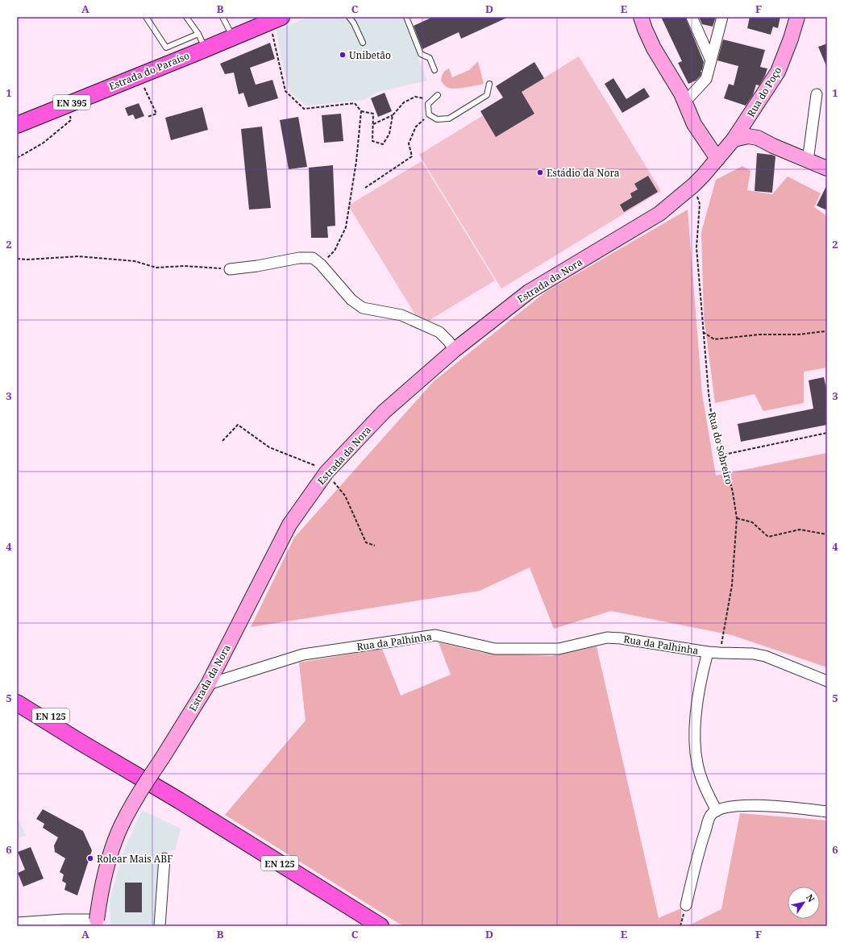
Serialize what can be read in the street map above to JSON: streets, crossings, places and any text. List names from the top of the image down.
{
  "streets": {
    "main road": ["Estrada do Paraíso", "EN 395", "EN 125"],
    "street": ["Rua do Poço", "Estrada da Nora", "Rua da Palhinha"],
    "path": ["Rua do Sobreiro"]
  },
  "crossings": [
    ["Rua do Poço", "Estrada da Nora"],
    ["Estrada da Nora", "Rua do Sobreiro"],
    ["Estrada da Nora", "Rua da Palhinha"],
    ["Rua do Sobreiro", "Rua da Palhinha"]
  ],
  "places": ["Unibetão", "Estádio da Nora", "Rolear Mais ABF"],
  "north": "top right",
  "grid": {
    "columns": [
      "A",
      "B",
      "C",
      "D",
      "E",
      "F"
    ],
    "rows": [
      "1",
      "2",
      "3",
      "4",
      "5",
      "6"
    ]
  }
}
